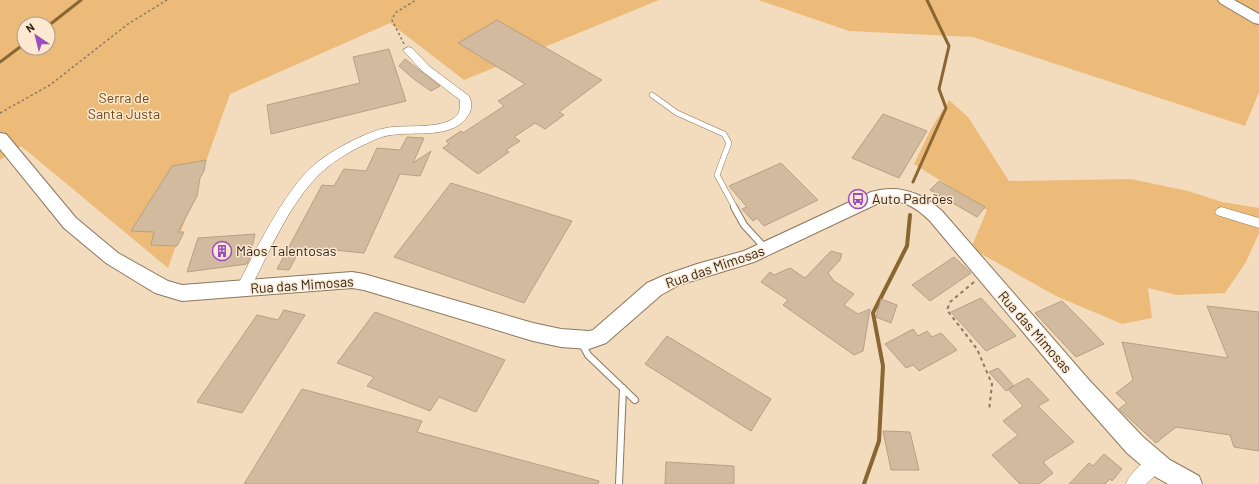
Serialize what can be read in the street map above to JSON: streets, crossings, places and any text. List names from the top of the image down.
{
  "streets": {
    "street": ["Rua das Mimosas"]
  },
  "parks": ["Serra de Santa Justa"],
  "places": {
    "bus stop": ["Auto Padrões"],
    "building": ["Mãos Talentosas"]
  },
  "north": "top left"
}
